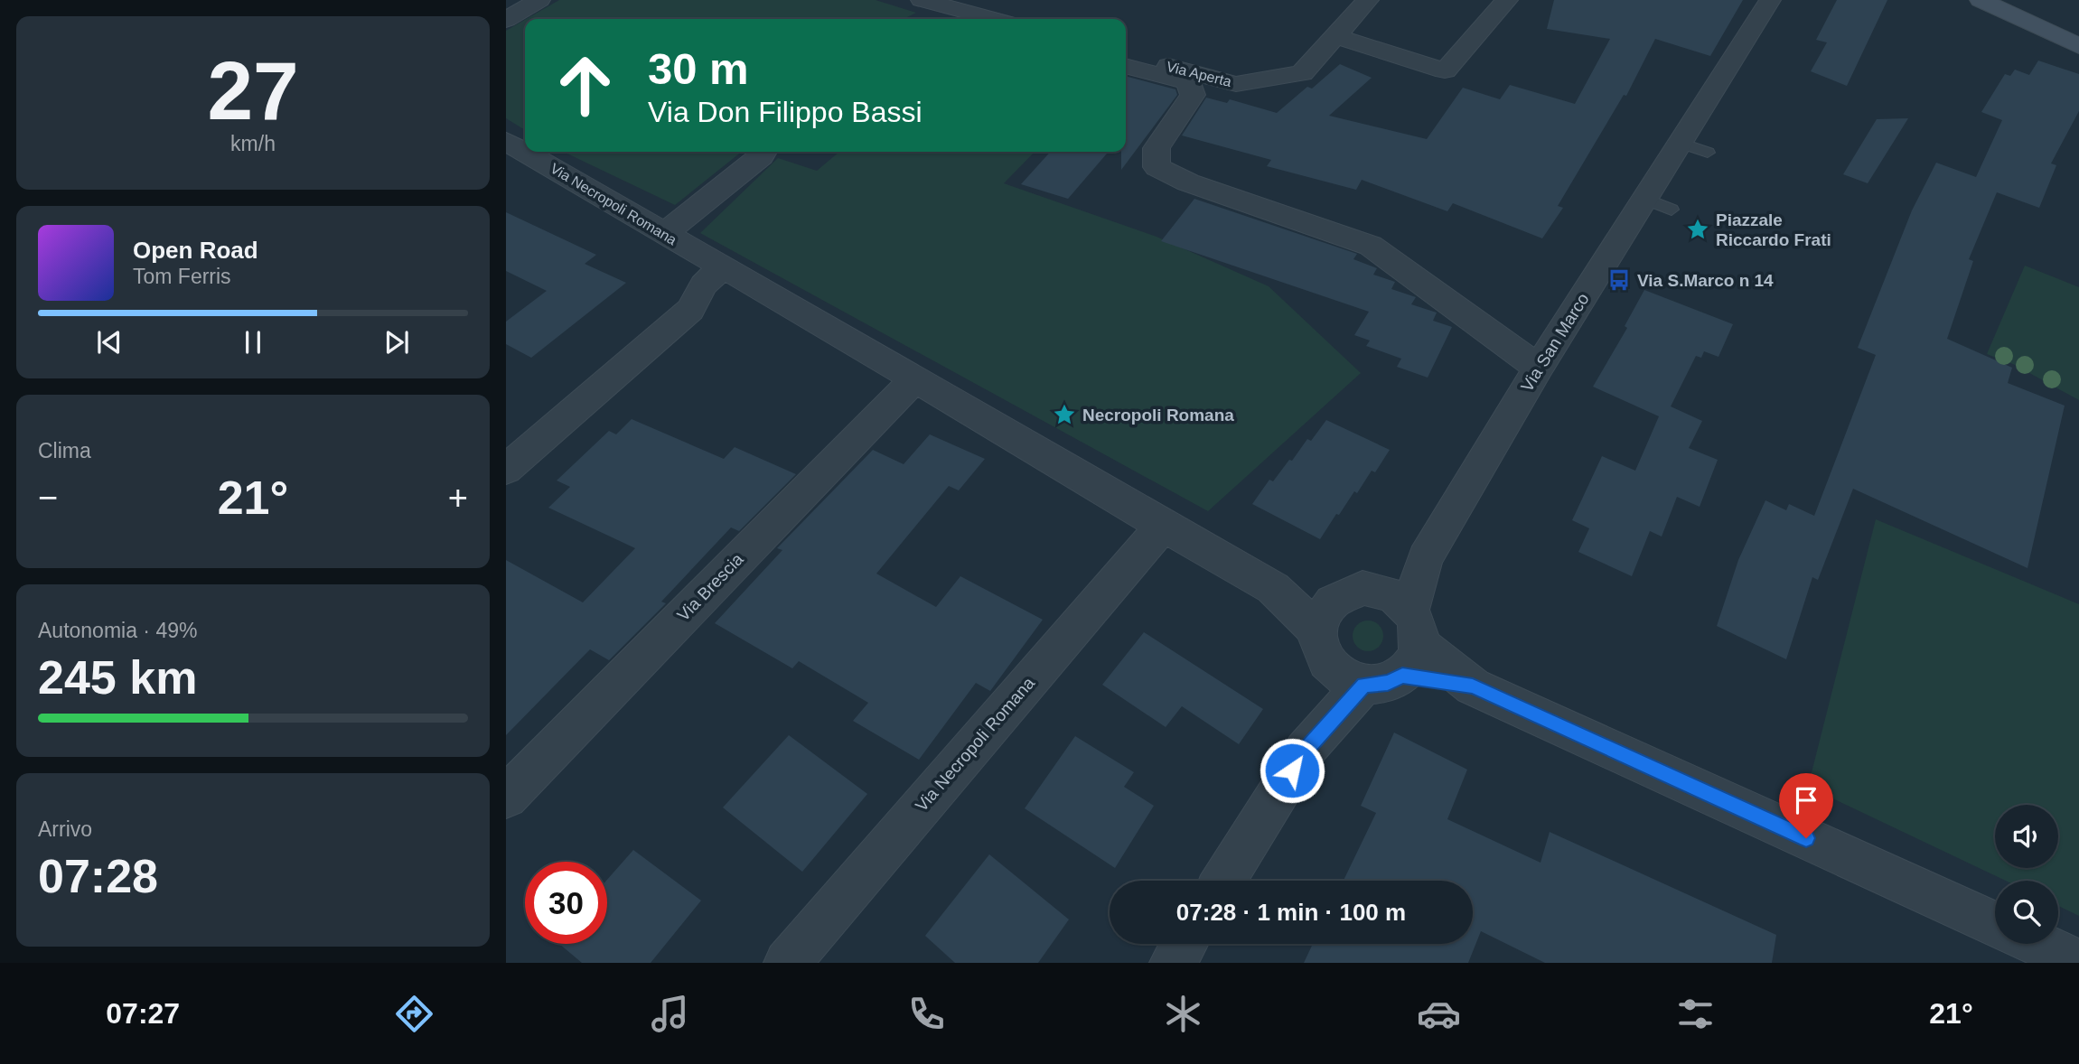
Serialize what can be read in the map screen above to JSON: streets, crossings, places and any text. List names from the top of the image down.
{
  "streets": {
    "street": [
      "Via Aperta",
      "Via Necropoli Romana",
      "Via San Marco",
      "Via Brescia"
    ]
  },
  "crossings": [
    ["Via Aperta", "Via San Marco"],
    ["Via Necropoli Romana", "Via San Marco"],
    ["Via Necropoli Romana", "Via Brescia"]
  ],
  "places": {
    "place": ["Piazzale Riccardo Frati", "Necropoli Romana"],
    "bus stop": ["Via S.Marco n 14"]
  },
  "page": {
    "tile": [
      ["27", "km/h"],
      "Clima",
      ["Autonomia · 49%", "245 km"],
      ["Arrivo", "07:28"]
    ],
    "turn": ["30 m", "Via Don Filippo Bassi"],
    "song": ["Open Road", "Tom Ferris"],
    "heat": ["−", "21°", "+"],
    "limit": "30",
    "trip": "07:28 · 1 min · 100 m",
    "tabs": ["07:27", "21°"]
  }
}
